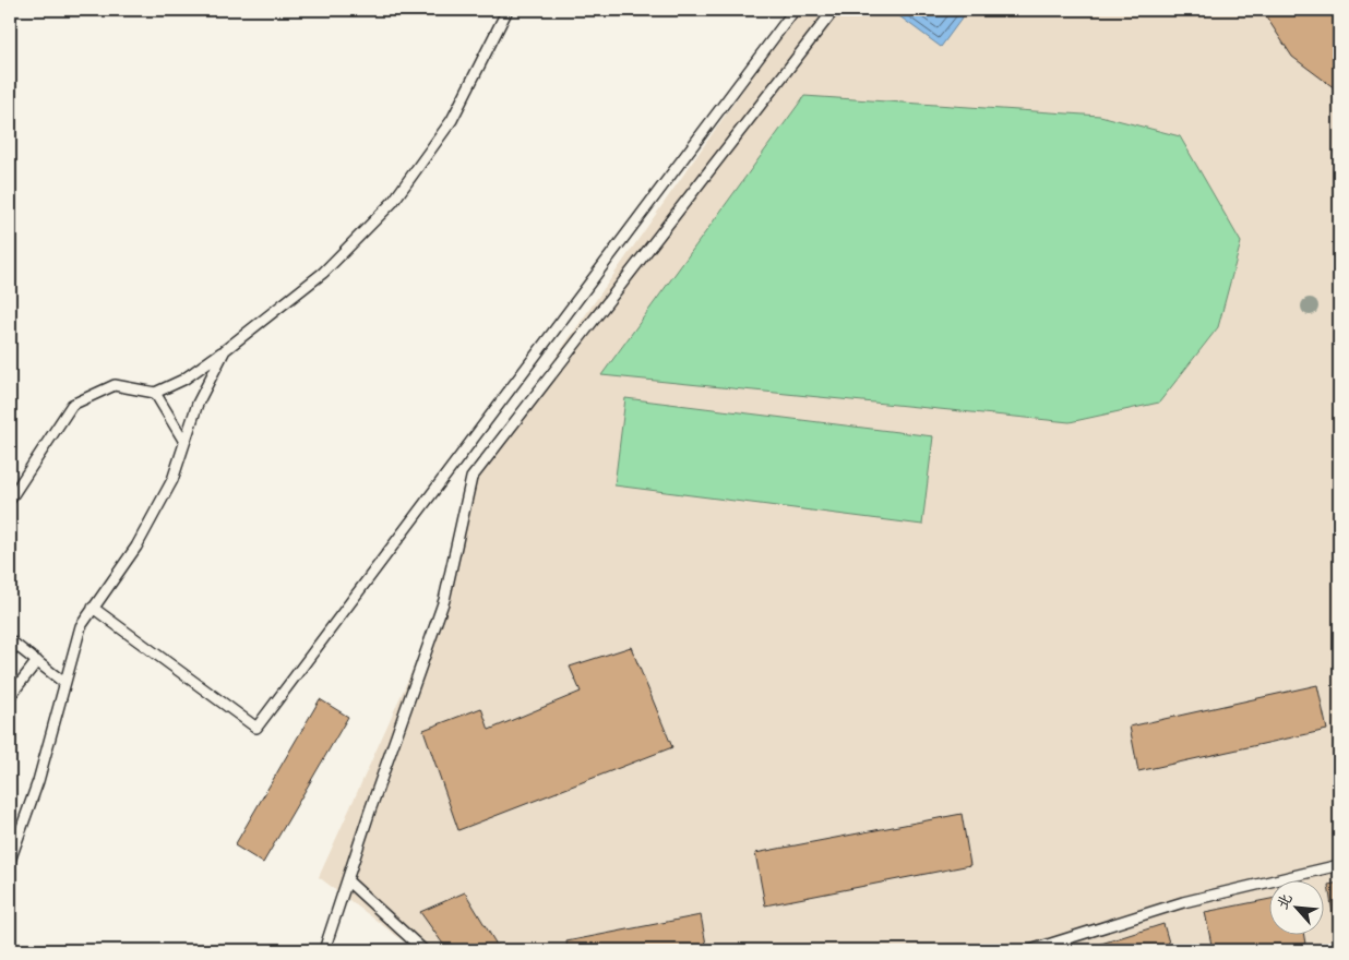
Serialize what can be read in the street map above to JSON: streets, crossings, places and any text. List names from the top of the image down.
{
  "north": "top left"
}
